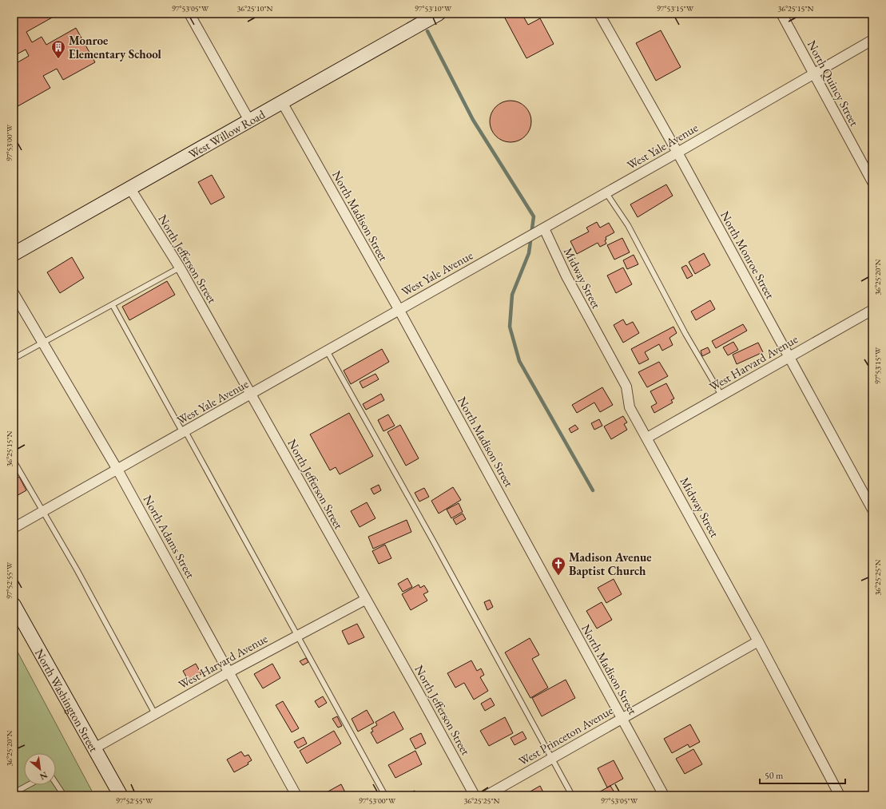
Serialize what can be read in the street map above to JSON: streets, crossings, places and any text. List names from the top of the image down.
{
  "streets": {
    "main road": ["West Willow Road", "North Washington Street"],
    "street": [
      "North Quincy Street",
      "West Yale Avenue",
      "North Madison Street",
      "North Monroe Street",
      "North Jefferson Street",
      "Midway Street",
      "West Harvard Avenue",
      "North Adams Street",
      "West Princeton Avenue"
    ]
  },
  "crossings": [
    ["North Quincy Street", "West Yale Avenue"],
    ["West Willow Road", "North Madison Street"],
    ["West Willow Road", "North Jefferson Street"],
    ["West Yale Avenue", "North Madison Street"],
    ["West Yale Avenue", "North Monroe Street"],
    ["West Yale Avenue", "North Jefferson Street"],
    ["West Yale Avenue", "Midway Street"],
    ["West Yale Avenue", "North Adams Street"],
    ["North Madison Street", "West Princeton Avenue"],
    ["North Monroe Street", "West Harvard Avenue"],
    ["North Jefferson Street", "West Harvard Avenue"],
    ["Midway Street", "West Harvard Avenue"],
    ["Midway Street", "West Princeton Avenue"],
    ["West Harvard Avenue", "North Adams Street"],
    ["West Harvard Avenue", "North Washington Street"]
  ],
  "places": {
    "building": ["Monroe Elementary School"],
    "church": ["Madison Avenue Baptist Church"]
  },
  "scale_bar": "50 m",
  "north": "bottom right",
  "coordinates": [
    "97°53'05\"W",
    "36°25'10\"N",
    "97°53'10\"W",
    "97°53'15\"W",
    "36°25'15\"N",
    "97°53'00\"W",
    "36°25'20\"N",
    "36°25'25\"N",
    "97°52'55\"W"
  ]
}
